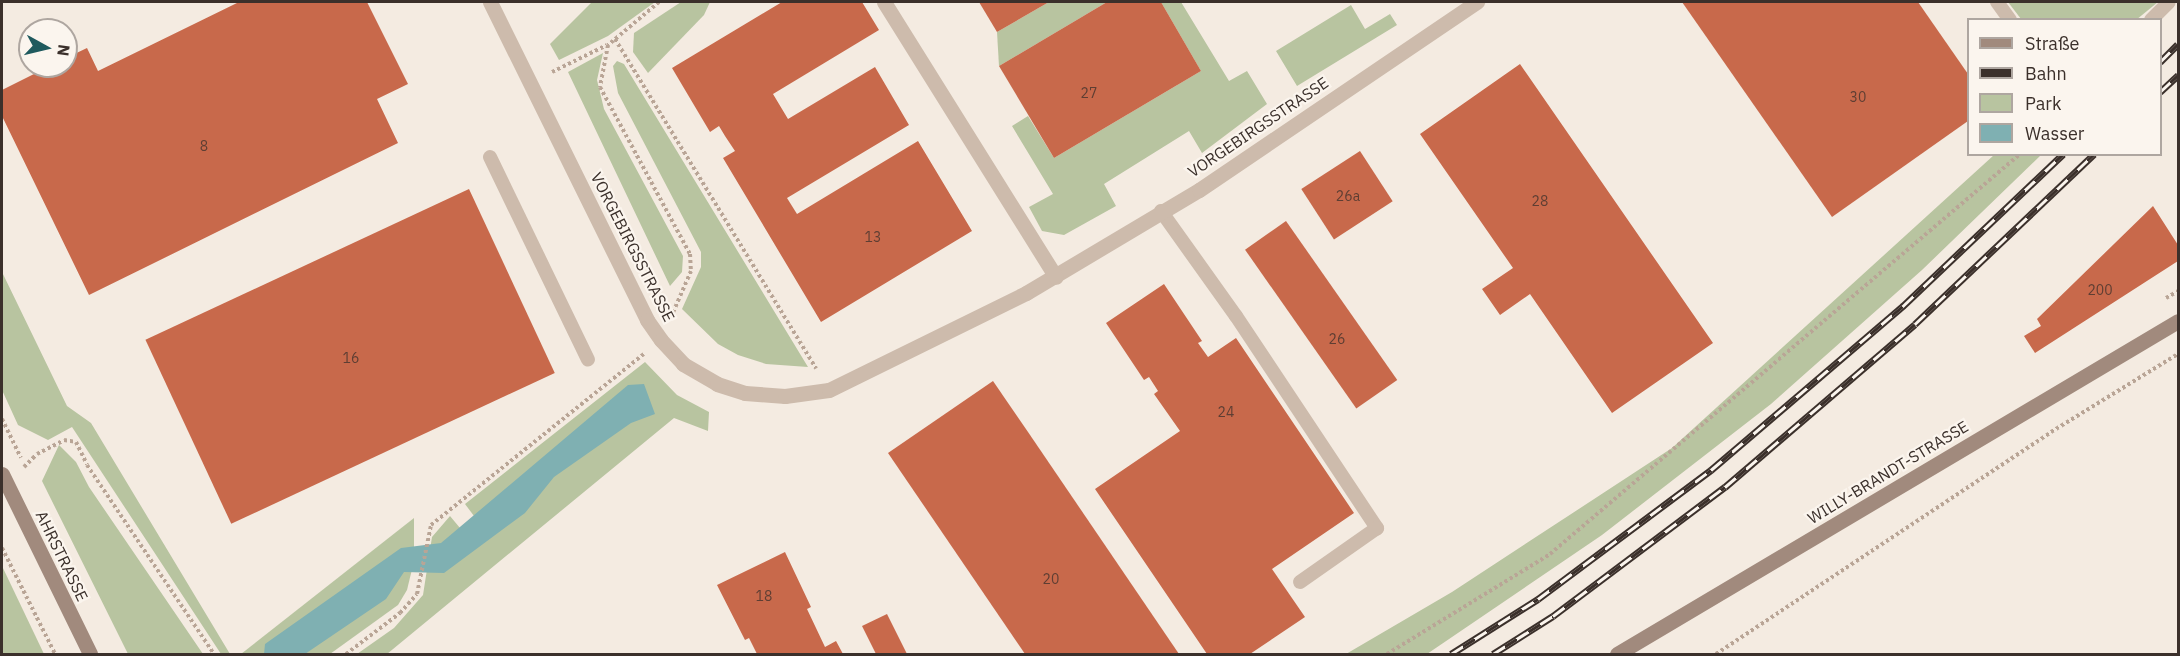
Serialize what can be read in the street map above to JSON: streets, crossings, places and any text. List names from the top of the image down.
{
  "streets": {
    "main road": ["WILLY-BRANDT-STRASSE", "AHRSTRASSE"],
    "street": ["VORGEBIRGSSTRASSE"]
  },
  "house_numbers": [
    "27",
    "30",
    "8",
    "26a",
    "28",
    "13",
    "200",
    "26",
    "16",
    "24",
    "20",
    "18"
  ],
  "legend": [
    "Straße",
    "Bahn",
    "Park",
    "Wasser"
  ],
  "north": "right"
}
